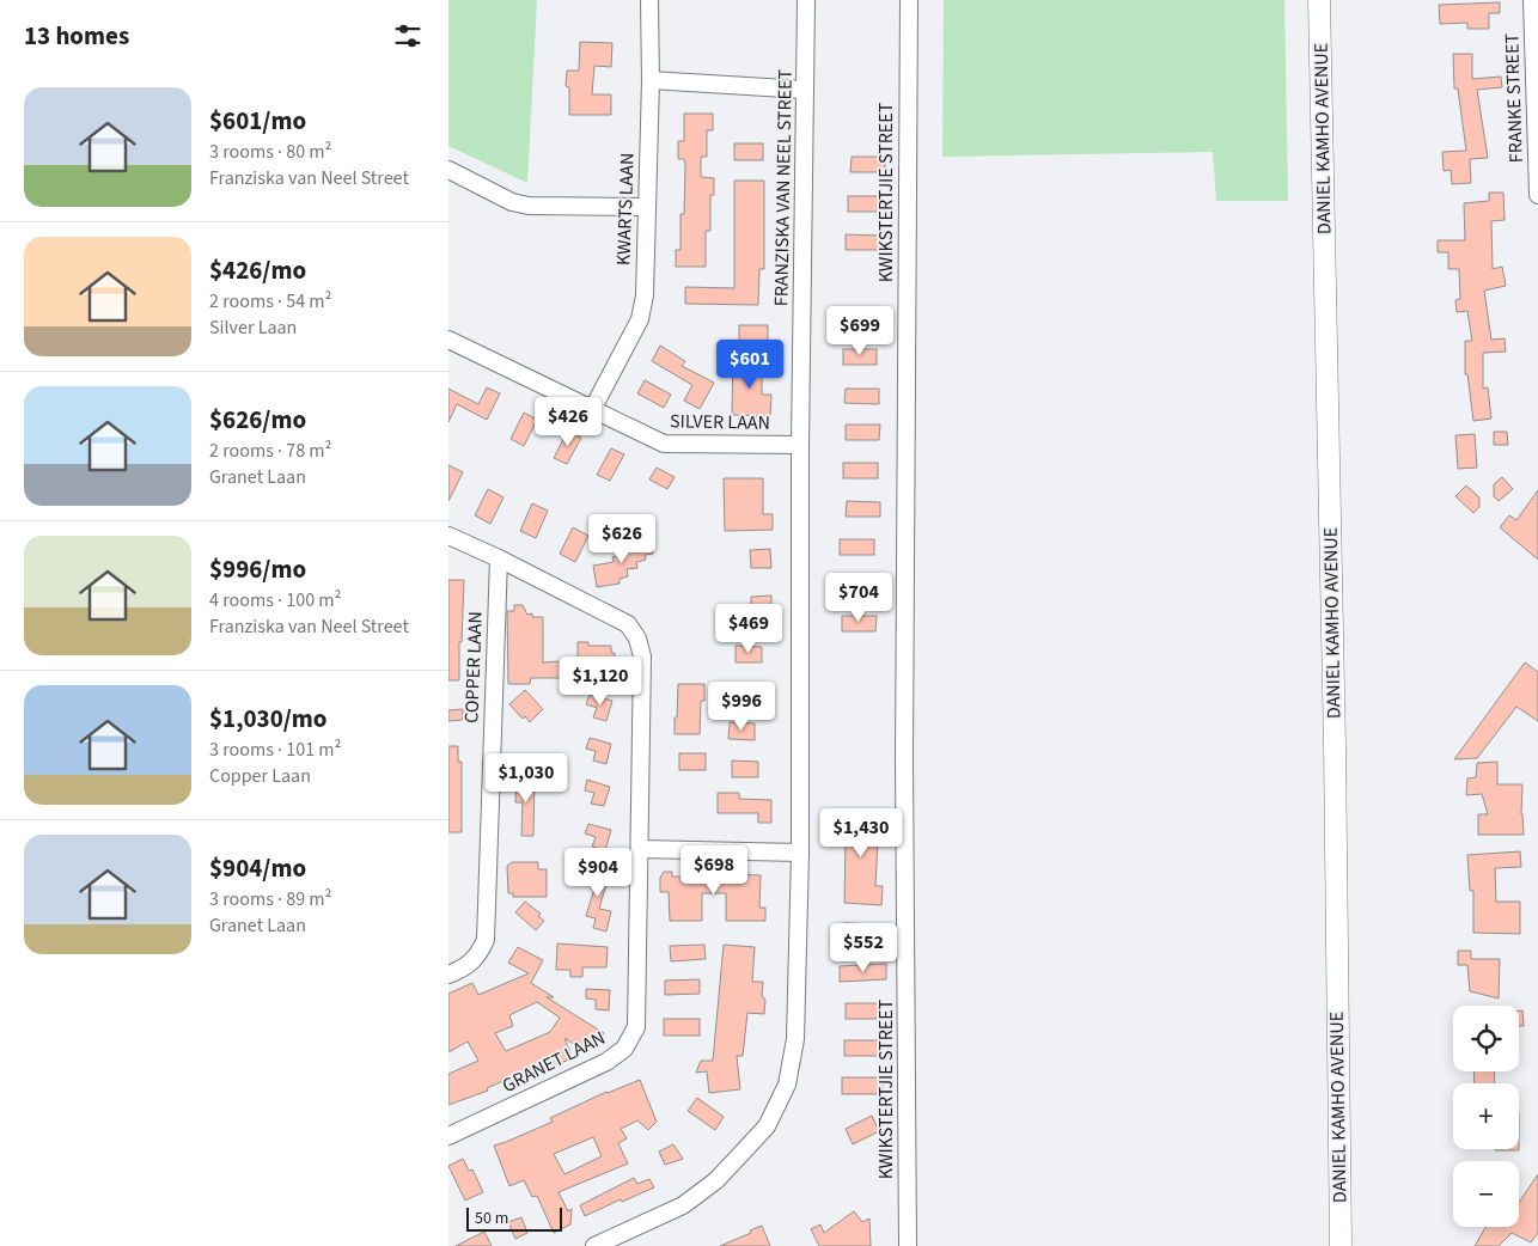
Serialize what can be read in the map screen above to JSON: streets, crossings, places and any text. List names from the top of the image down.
{
  "streets": {
    "main road": ["DANIEL KAMHO AVENUE"],
    "street": [
      "FRANKE STREET",
      "FRANZISKA VAN NEEL STREET",
      "KWIKSTERTJIE STREET",
      "KWARTS LAAN",
      "SILVER LAAN",
      "COPPER LAAN",
      "GRANET LAAN"
    ]
  },
  "crossings": [
    ["FRANZISKA VAN NEEL STREET", "SILVER LAAN"],
    ["KWARTS LAAN", "SILVER LAAN"],
    ["COPPER LAAN", "GRANET LAAN"]
  ],
  "scale_bar": "50 m",
  "page": {
    "heading": "13 homes",
    "list": [
      {
        "name": "$601/mo",
        "note": "3 rooms · 80 m² · Franziska van Neel Street"
      },
      {
        "name": "$426/mo",
        "note": "2 rooms · 54 m² · Silver Laan"
      },
      {
        "name": "$626/mo",
        "note": "2 rooms · 78 m² · Granet Laan"
      },
      {
        "name": "$996/mo",
        "note": "4 rooms · 100 m² · Franziska van Neel Street"
      },
      {
        "name": "$1,030/mo",
        "note": "3 rooms · 101 m² · Copper Laan"
      },
      {
        "name": "$904/mo",
        "note": "3 rooms · 89 m² · Granet Laan"
      }
    ],
    "price": [
      "$699",
      "$601",
      "$426",
      "$626",
      "$704",
      "$469",
      "$1,120",
      "$996",
      "$1,030",
      "$1,430",
      "$698",
      "$904",
      "$552"
    ],
    "map_buttons": ["+", "−"],
    "scale": "50 m"
  }
}
